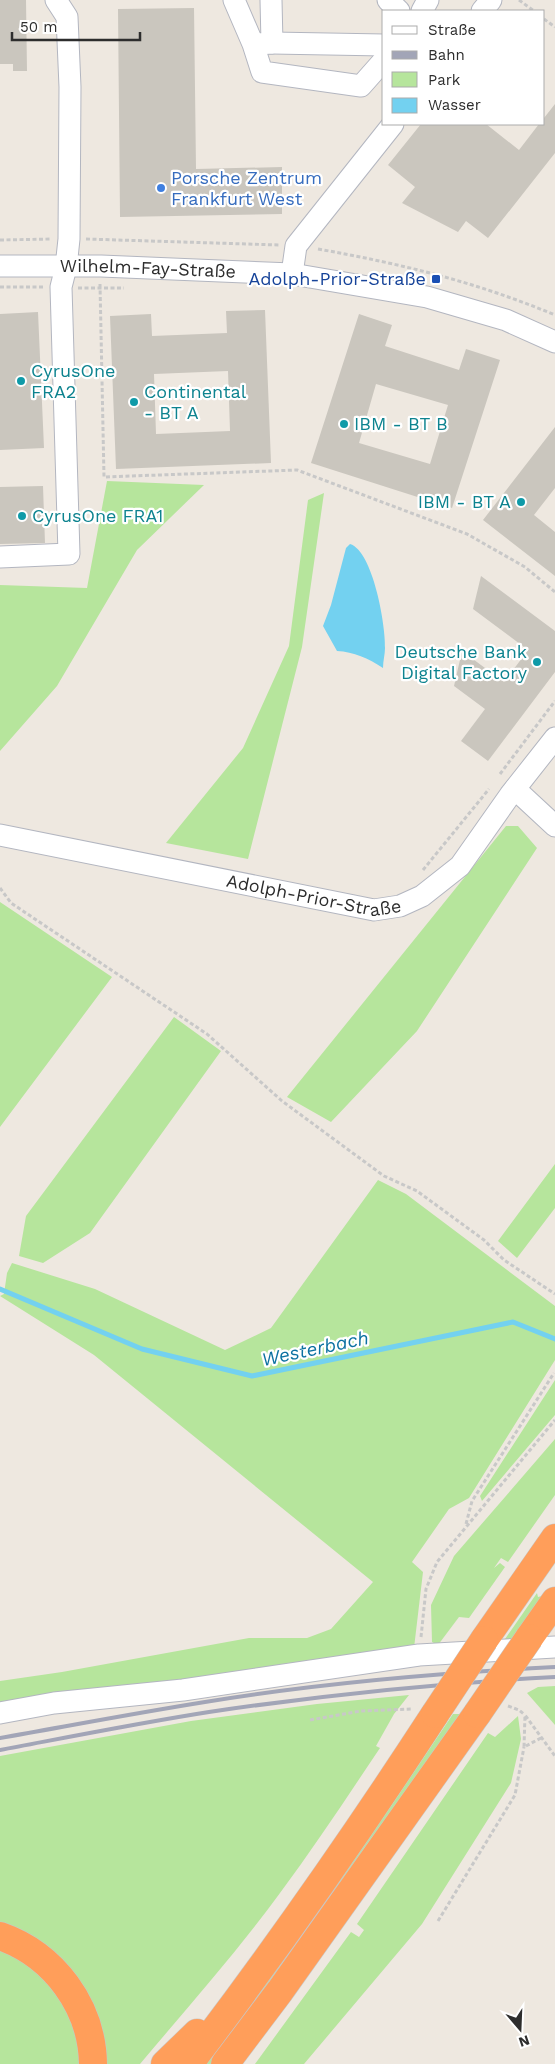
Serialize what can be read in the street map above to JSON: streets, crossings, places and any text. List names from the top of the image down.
{
  "streets": {
    "street": ["Wilhelm-Fay-Straße", "Adolph-Prior-Straße"]
  },
  "water": ["Westerbach"],
  "places": {
    "other": [
      "Porsche Zentrum Frankfurt West",
      "CyrusOne FRA2",
      "Continental - BT A",
      "IBM - BT B",
      "IBM - BT A",
      "CyrusOne FRA1",
      "Deutsche Bank Digital Factory"
    ],
    "transit": ["Adolph-Prior-Straße"]
  },
  "legend": [
    "Straße",
    "Bahn",
    "Park",
    "Wasser"
  ],
  "scale_bar": "50 m",
  "north": "bottom"
}
